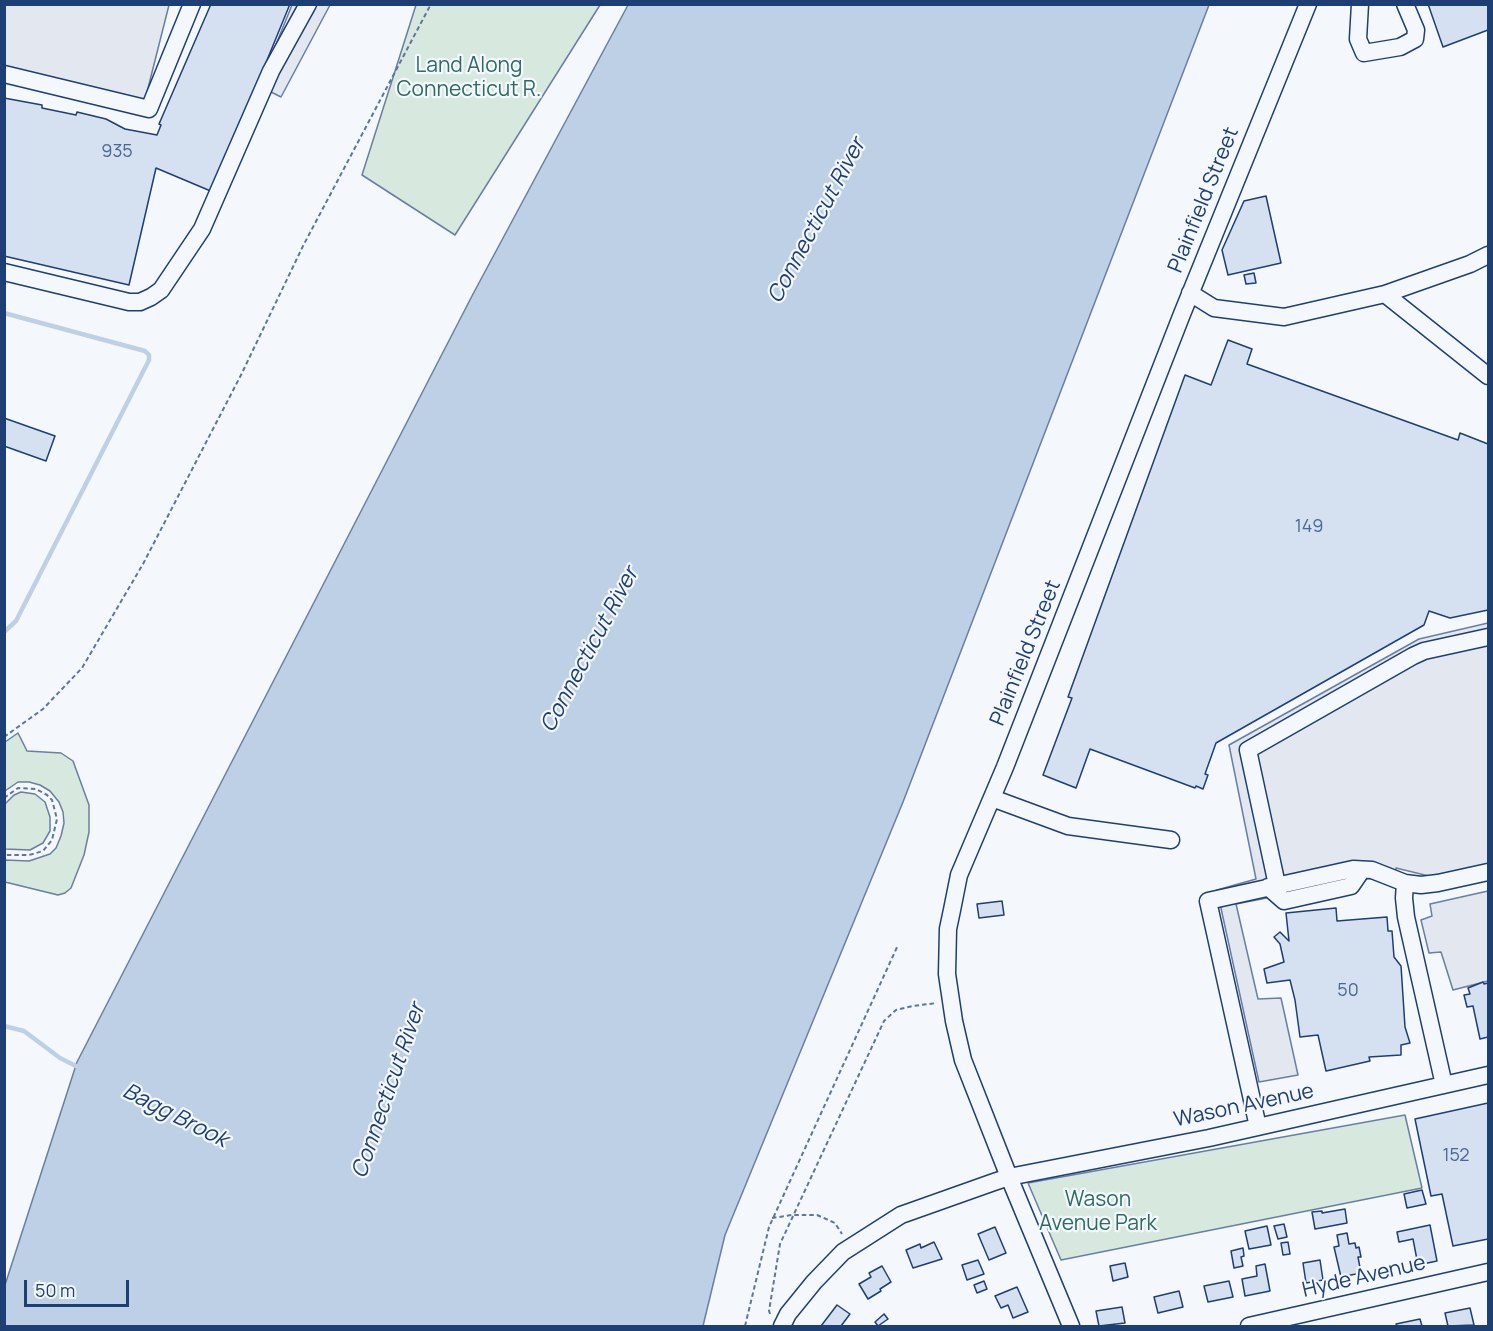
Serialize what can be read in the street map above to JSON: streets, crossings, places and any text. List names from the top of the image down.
{
  "streets": {
    "street": ["Plainfield Street", "Wason Avenue", "Hyde Avenue"]
  },
  "crossings": [
    ["Plainfield Street", "Wason Avenue"]
  ],
  "water": ["Connecticut River", "Bagg Brook"],
  "parks": ["Land Along Connecticut R.", "Wason Avenue Park"],
  "house_numbers": [
    "935",
    "149",
    "50",
    "152"
  ],
  "scale_bar": "50 m"
}
